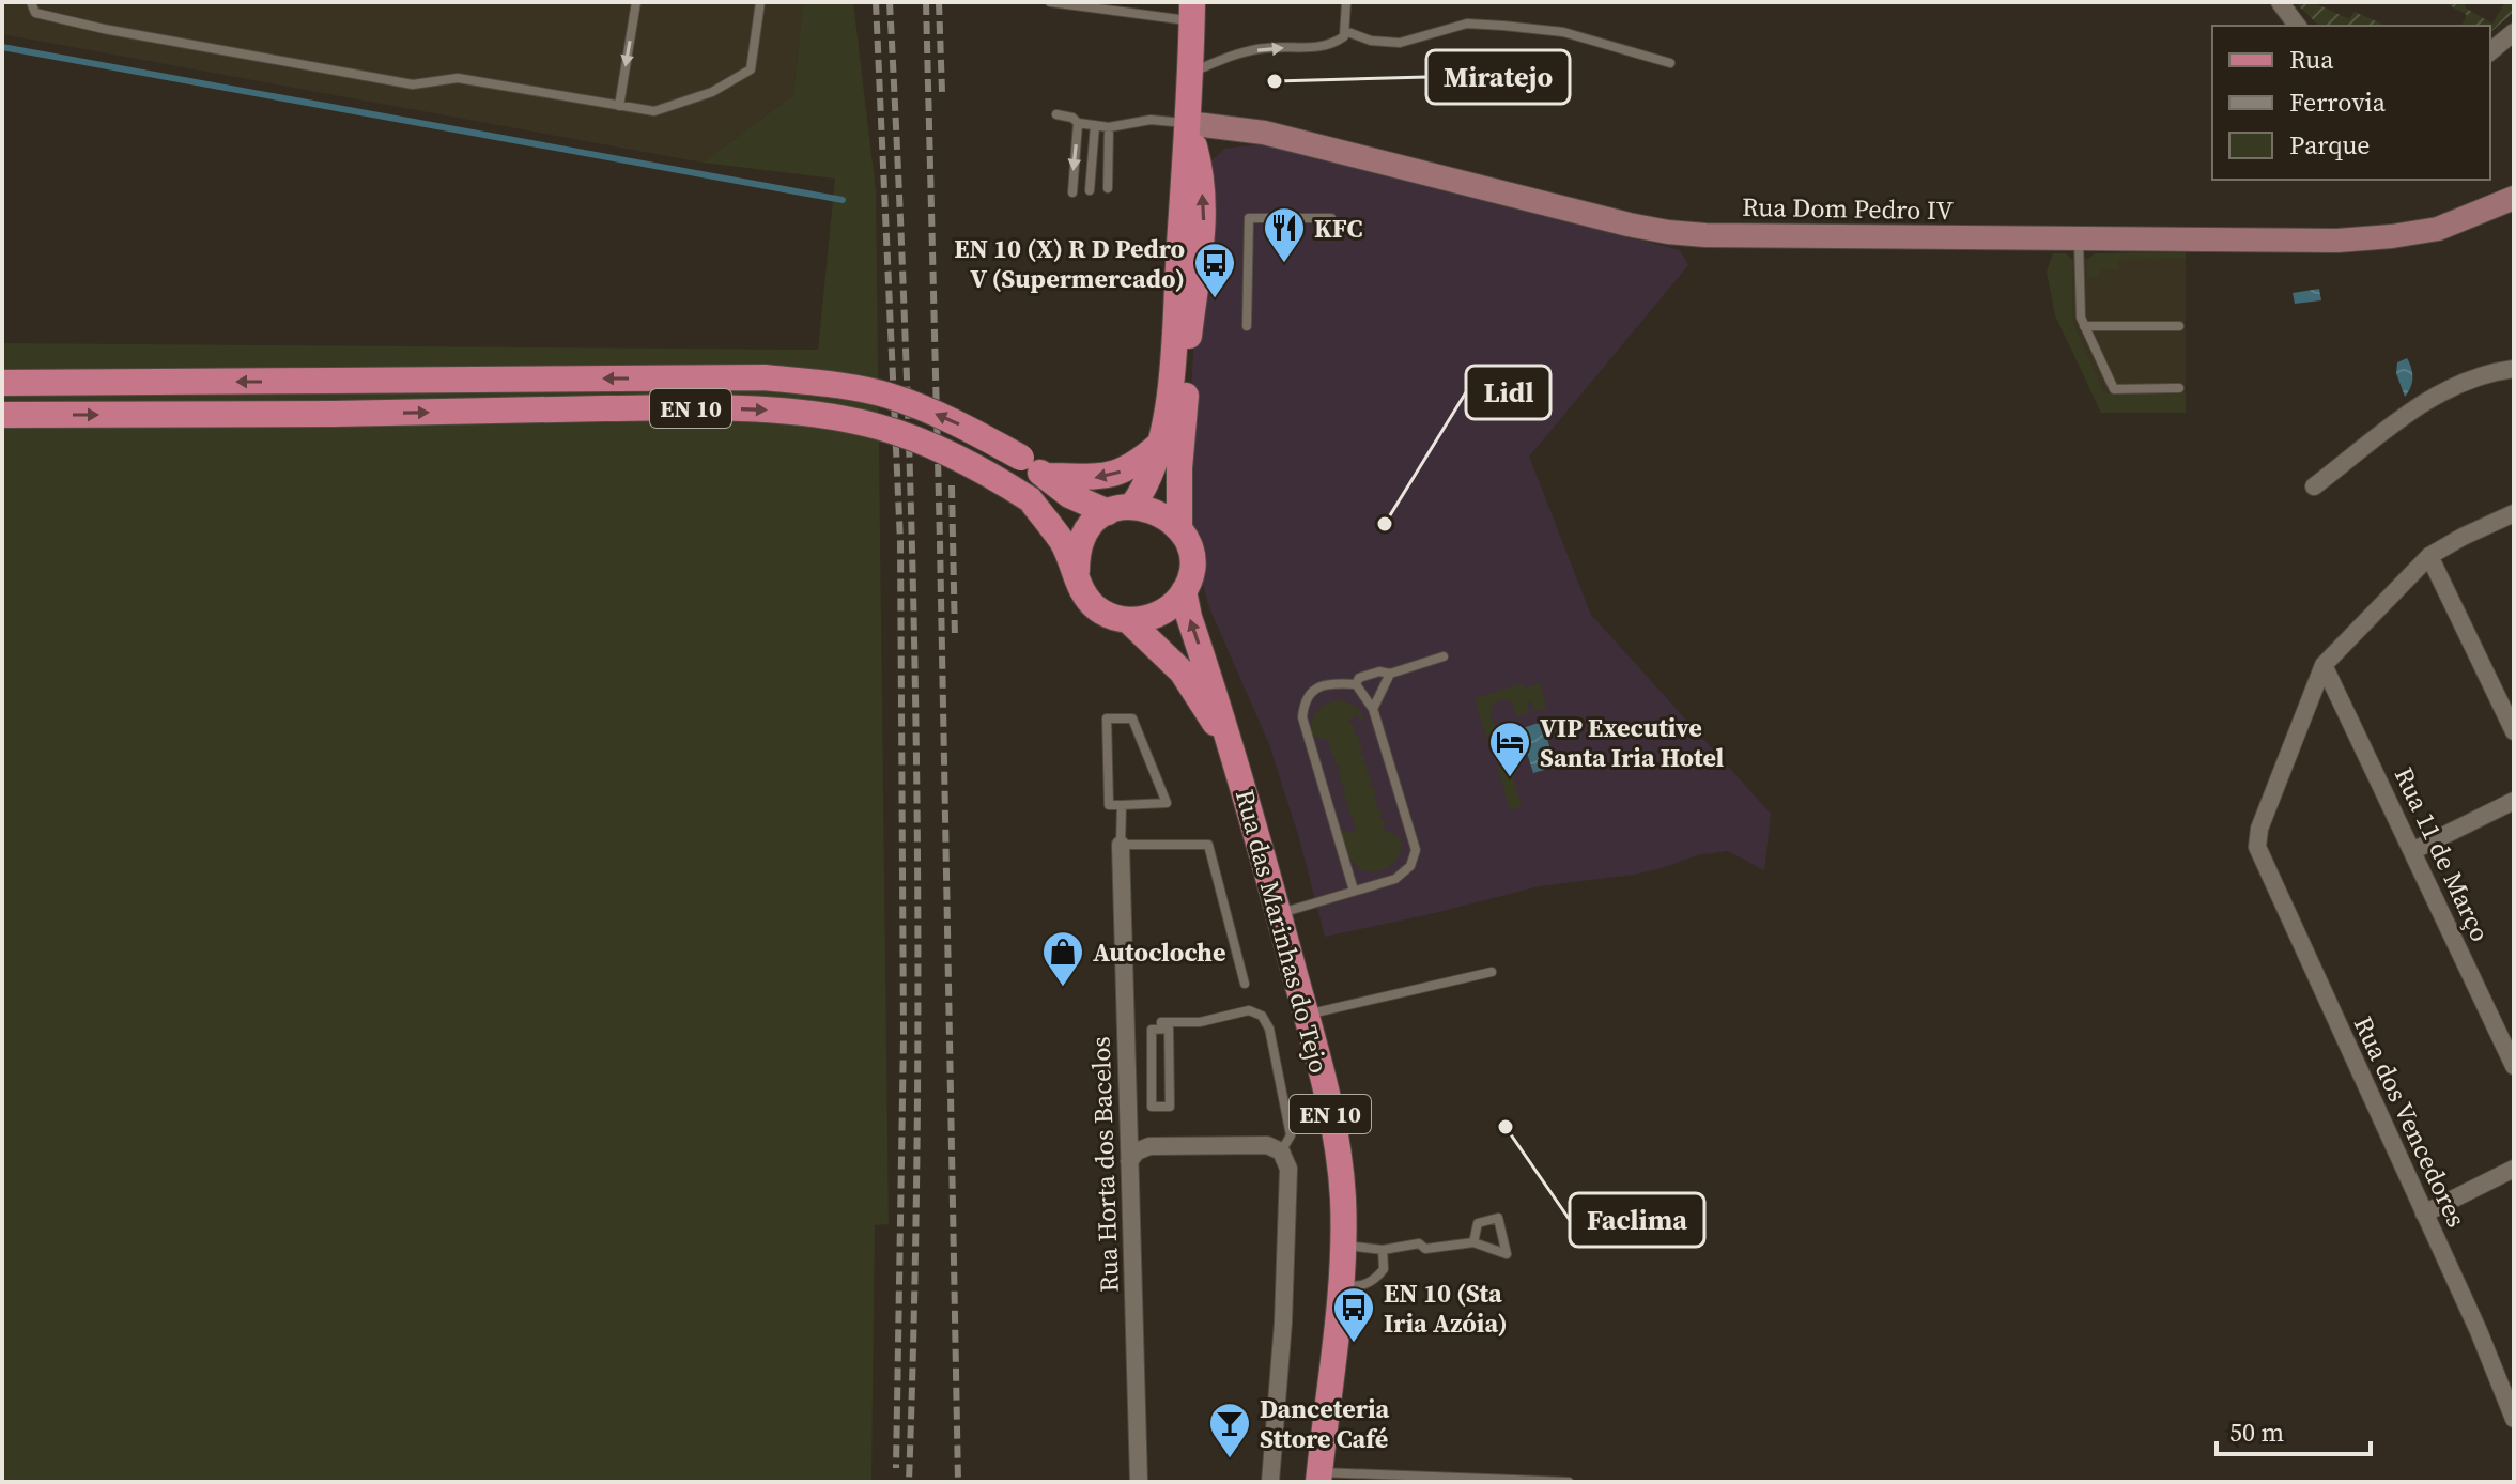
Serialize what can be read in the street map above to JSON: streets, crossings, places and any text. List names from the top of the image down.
{
  "streets": {
    "main road": ["EN 10", "Rua das Marinhas do Tejo"],
    "street": [
      "Rua Dom Pedro IV",
      "Rua 11 de Março",
      "Rua dos Vencedores",
      "Rua Horta dos Bacelos"
    ]
  },
  "crossings": [
    ["EN 10", "Rua das Marinhas do Tejo"],
    ["Rua 11 de Março", "Rua dos Vencedores"]
  ],
  "places": {
    "other": ["Miratejo", "Lidl", "Faclima"],
    "restaurant": ["KFC"],
    "bus stop": ["EN 10 (X) R D Pedro V (Supermercado)", "EN 10 (Sta Iria Azóia)"],
    "hotel": ["VIP Executive Santa Iria Hotel"],
    "shop": ["Autocloche"],
    "bar": ["Danceteria Sttore Café"]
  },
  "legend": ["Rua", "Ferrovia", "Parque"],
  "scale_bar": "50 m"
}
